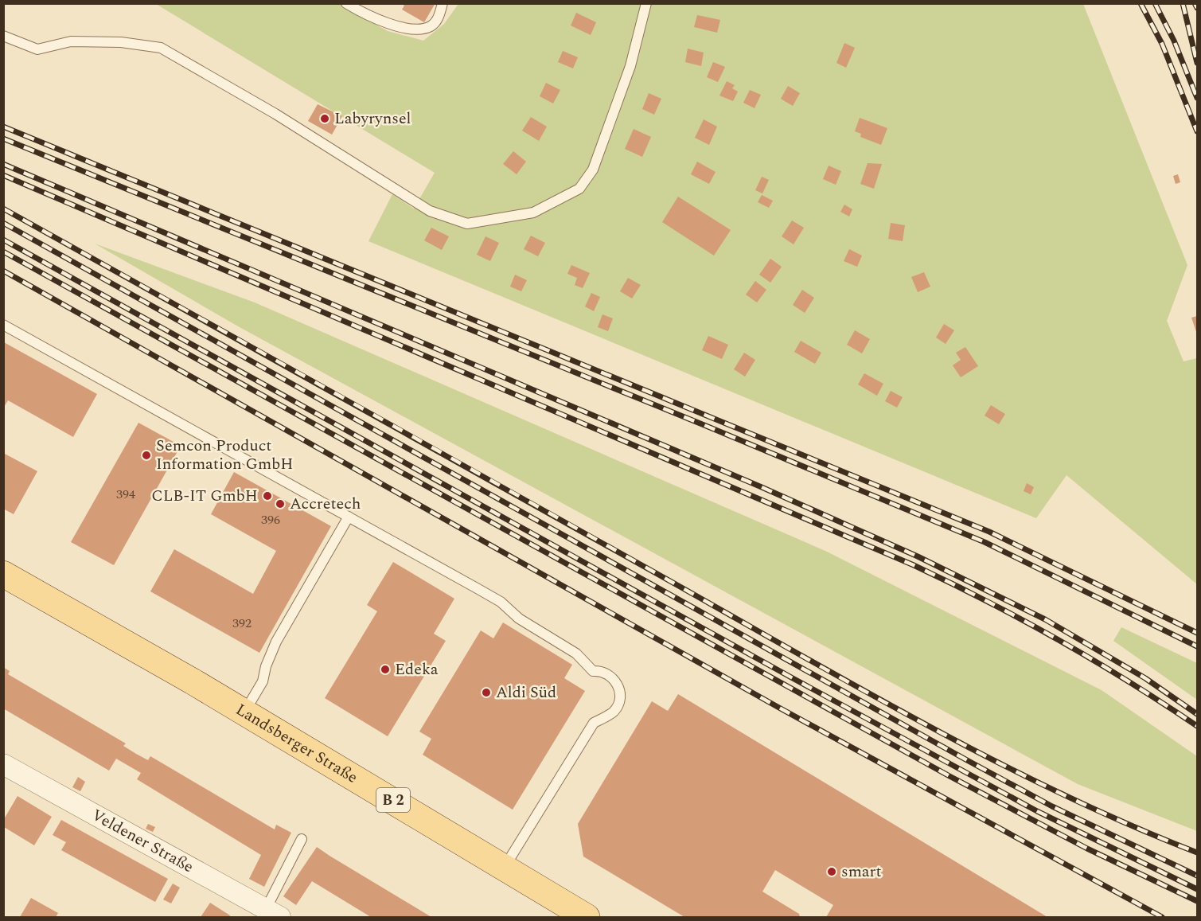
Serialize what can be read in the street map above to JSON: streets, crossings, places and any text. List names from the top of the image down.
{
  "streets": {
    "main road": ["Landsberger Straße", "B 2"],
    "street": ["Veldener Straße"]
  },
  "places": [
    "Labyrynsel",
    "Semcon Product Information GmbH",
    "CLB-IT GmbH",
    "Accretech",
    "Edeka",
    "Aldi Süd",
    "smart"
  ],
  "house_numbers": ["394", "396", "392"]
}
